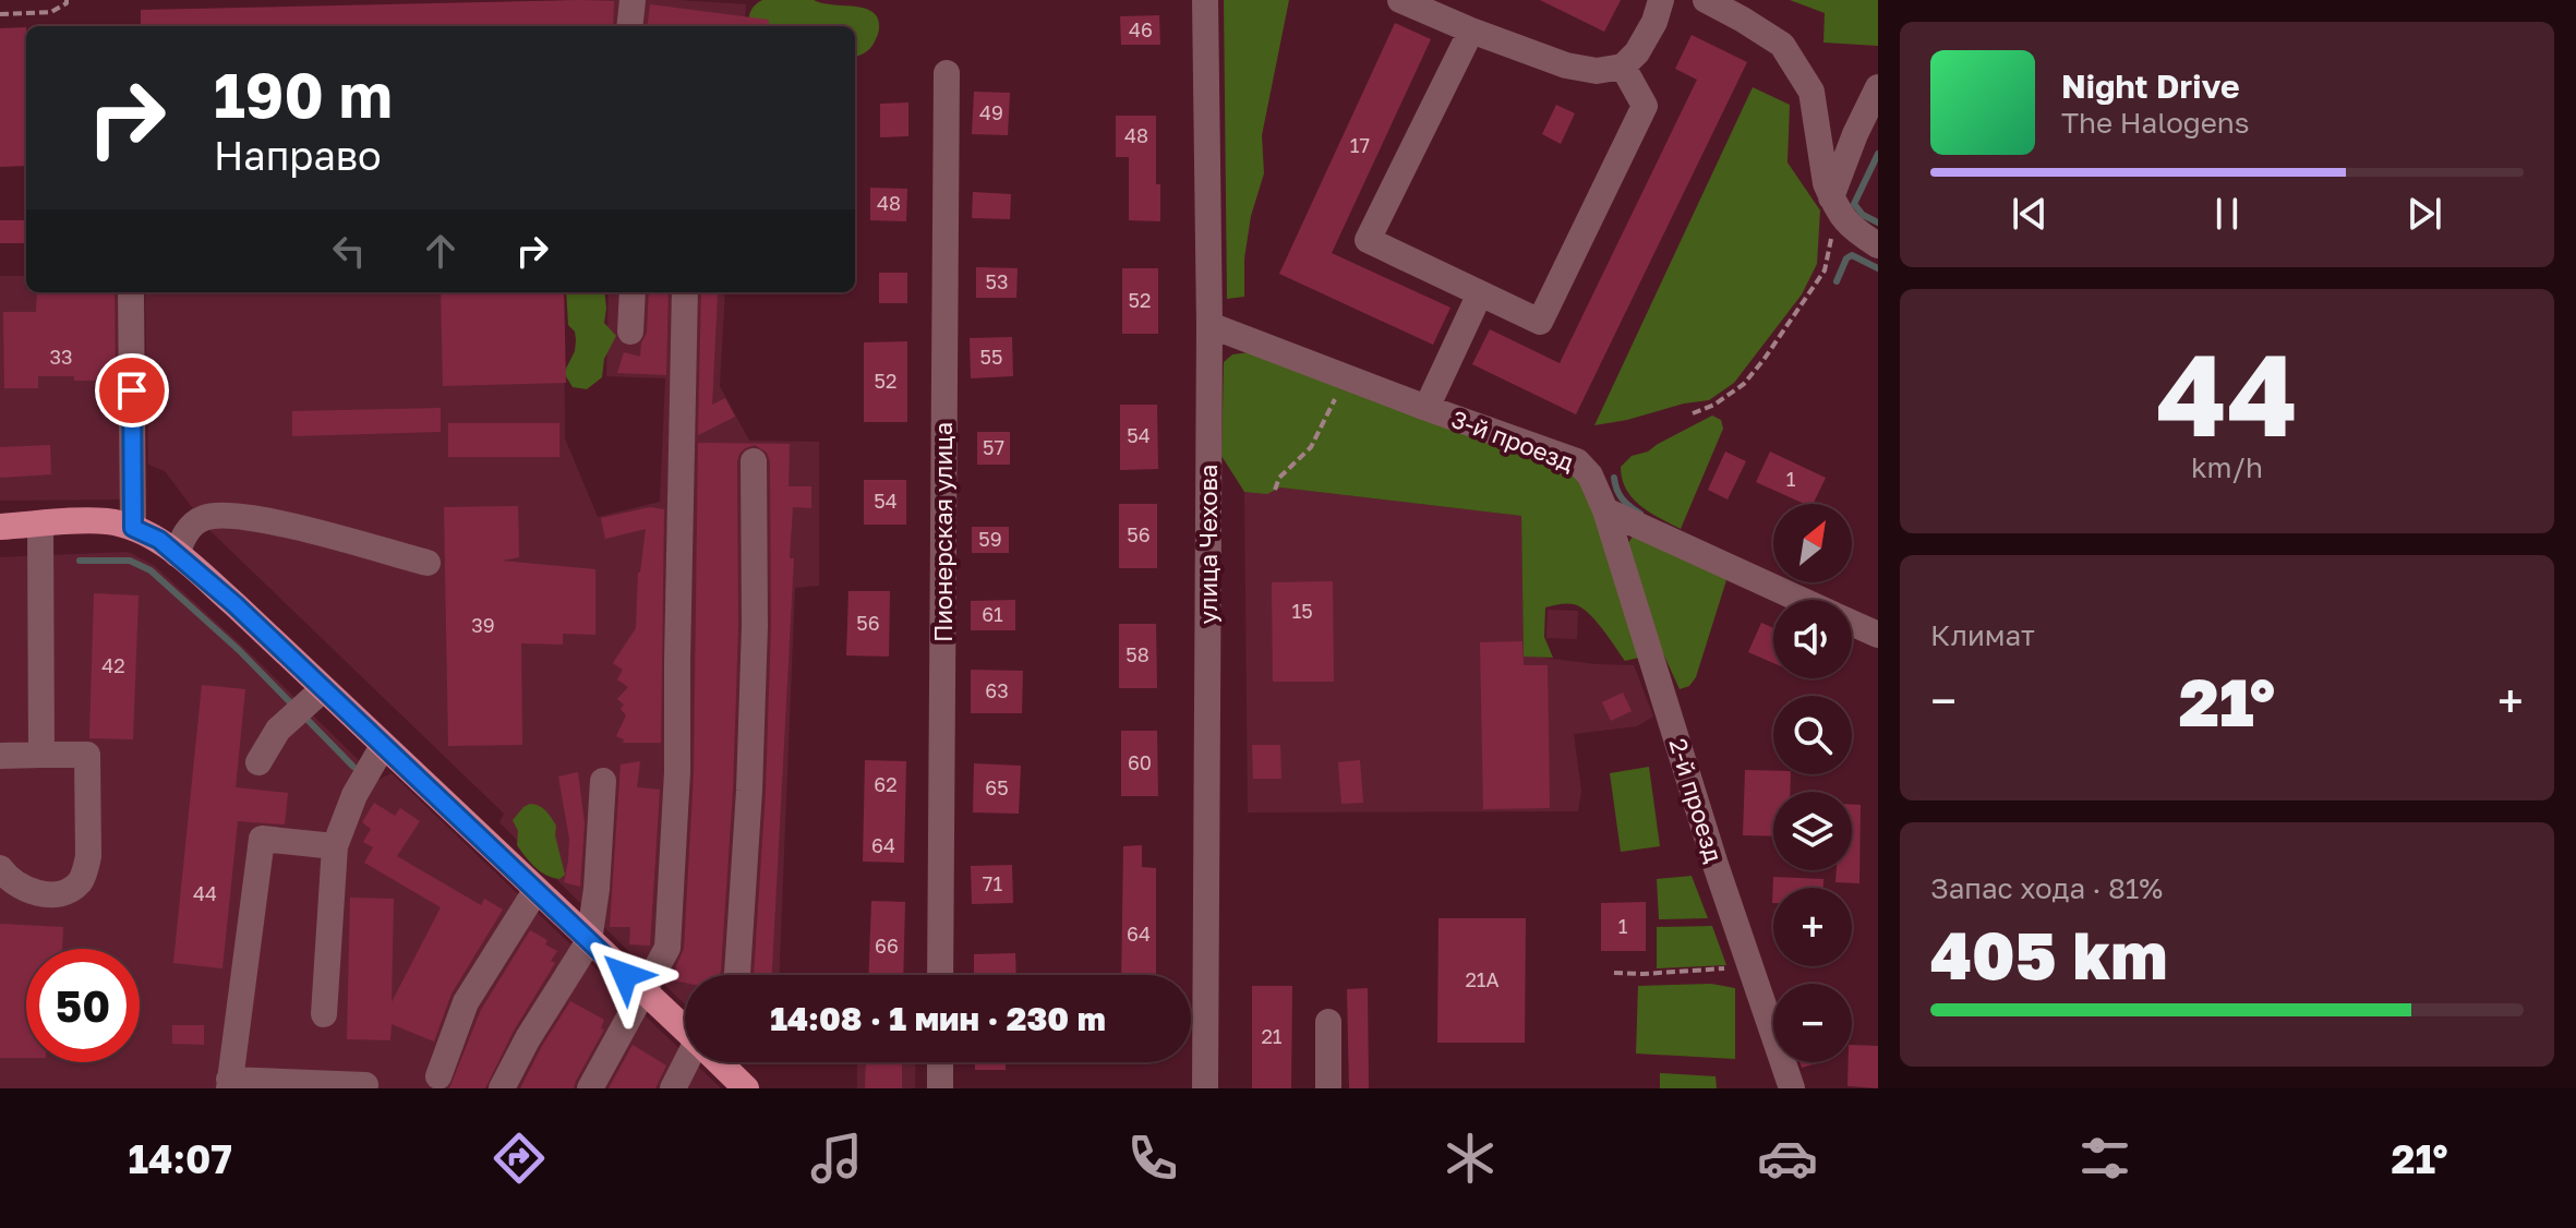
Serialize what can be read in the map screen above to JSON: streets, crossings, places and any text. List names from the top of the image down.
{
  "streets": {
    "street": [
      "3-й проезд",
      "Пионерская улица",
      "улица Чехова",
      "2-й проезд"
    ]
  },
  "crossings": [
    ["3-й проезд", "улица Чехова"],
    ["3-й проезд", "2-й проезд"]
  ],
  "house_numbers": [
    "46",
    "49",
    "48",
    "17",
    "48",
    "53",
    "52",
    "33",
    "55",
    "52",
    "54",
    "57",
    "1",
    "54",
    "56",
    "59",
    "15",
    "61",
    "56",
    "39",
    "58",
    "42",
    "63",
    "60",
    "62",
    "65",
    "64",
    "71",
    "44",
    "1",
    "64",
    "66",
    "21А",
    "21"
  ],
  "north": "top right",
  "page": {
    "turn": ["190 m", "Направо"],
    "song": ["Night Drive", "The Halogens"],
    "tile": [
      ["44", "km/h"],
      "Климат",
      ["Запас хода · 81%", "405 km"]
    ],
    "map_buttons": ["+", "−"],
    "heat": ["−", "21°", "+"],
    "limit": "50",
    "trip": "14:08 · 1 мин · 230 m",
    "tabs": ["14:07", "21°"]
  }
}
